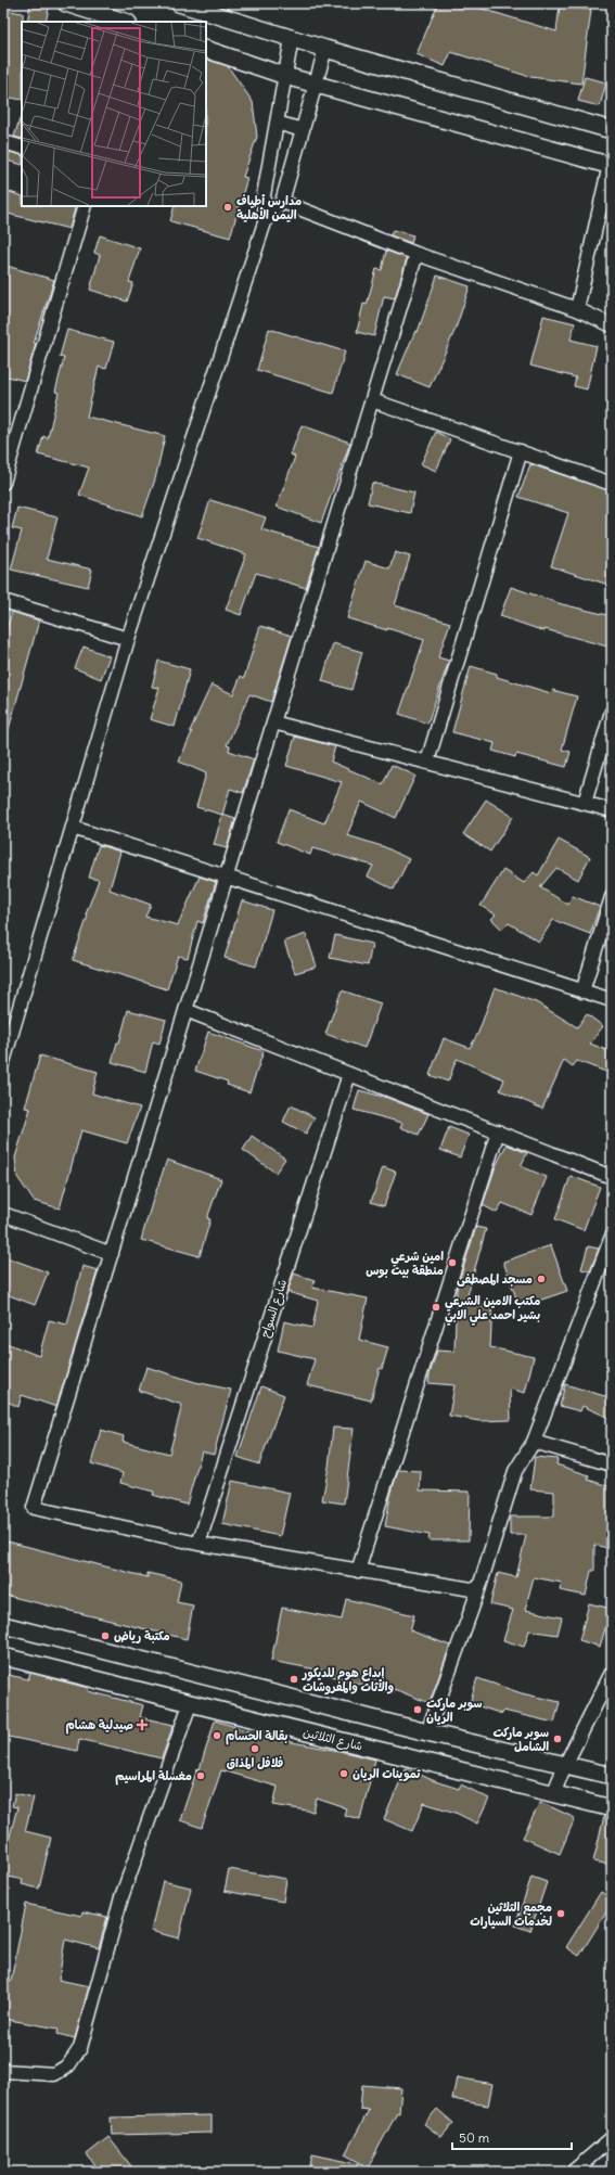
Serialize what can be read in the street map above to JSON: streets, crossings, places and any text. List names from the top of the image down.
{
  "streets": {
    "street": ["شارع السواح", "شارع الثلاثين"]
  },
  "places": {
    "other": [
      "مدارس أطياف اليمن الأهلية",
      "امين شرعي منطقة بيت بوس",
      "مسجد المصطفى",
      "مكتب الامين الشرعي بشير احمد علي الابي",
      "مكتبة رياض",
      "إبداع هوم للديكور والأثاث والمفروشات",
      "سوبر ماركت الريان",
      "بقالة الحسام",
      "سوبر ماركت الشامل",
      "فلافل المذاق",
      "تموينات الريان",
      "مغسلة المراسيم",
      "مجمع الثلاثين لخدمات السيارات"
    ],
    "health": ["صيدلية هشام"]
  },
  "scale_bar": "50 m"
}
